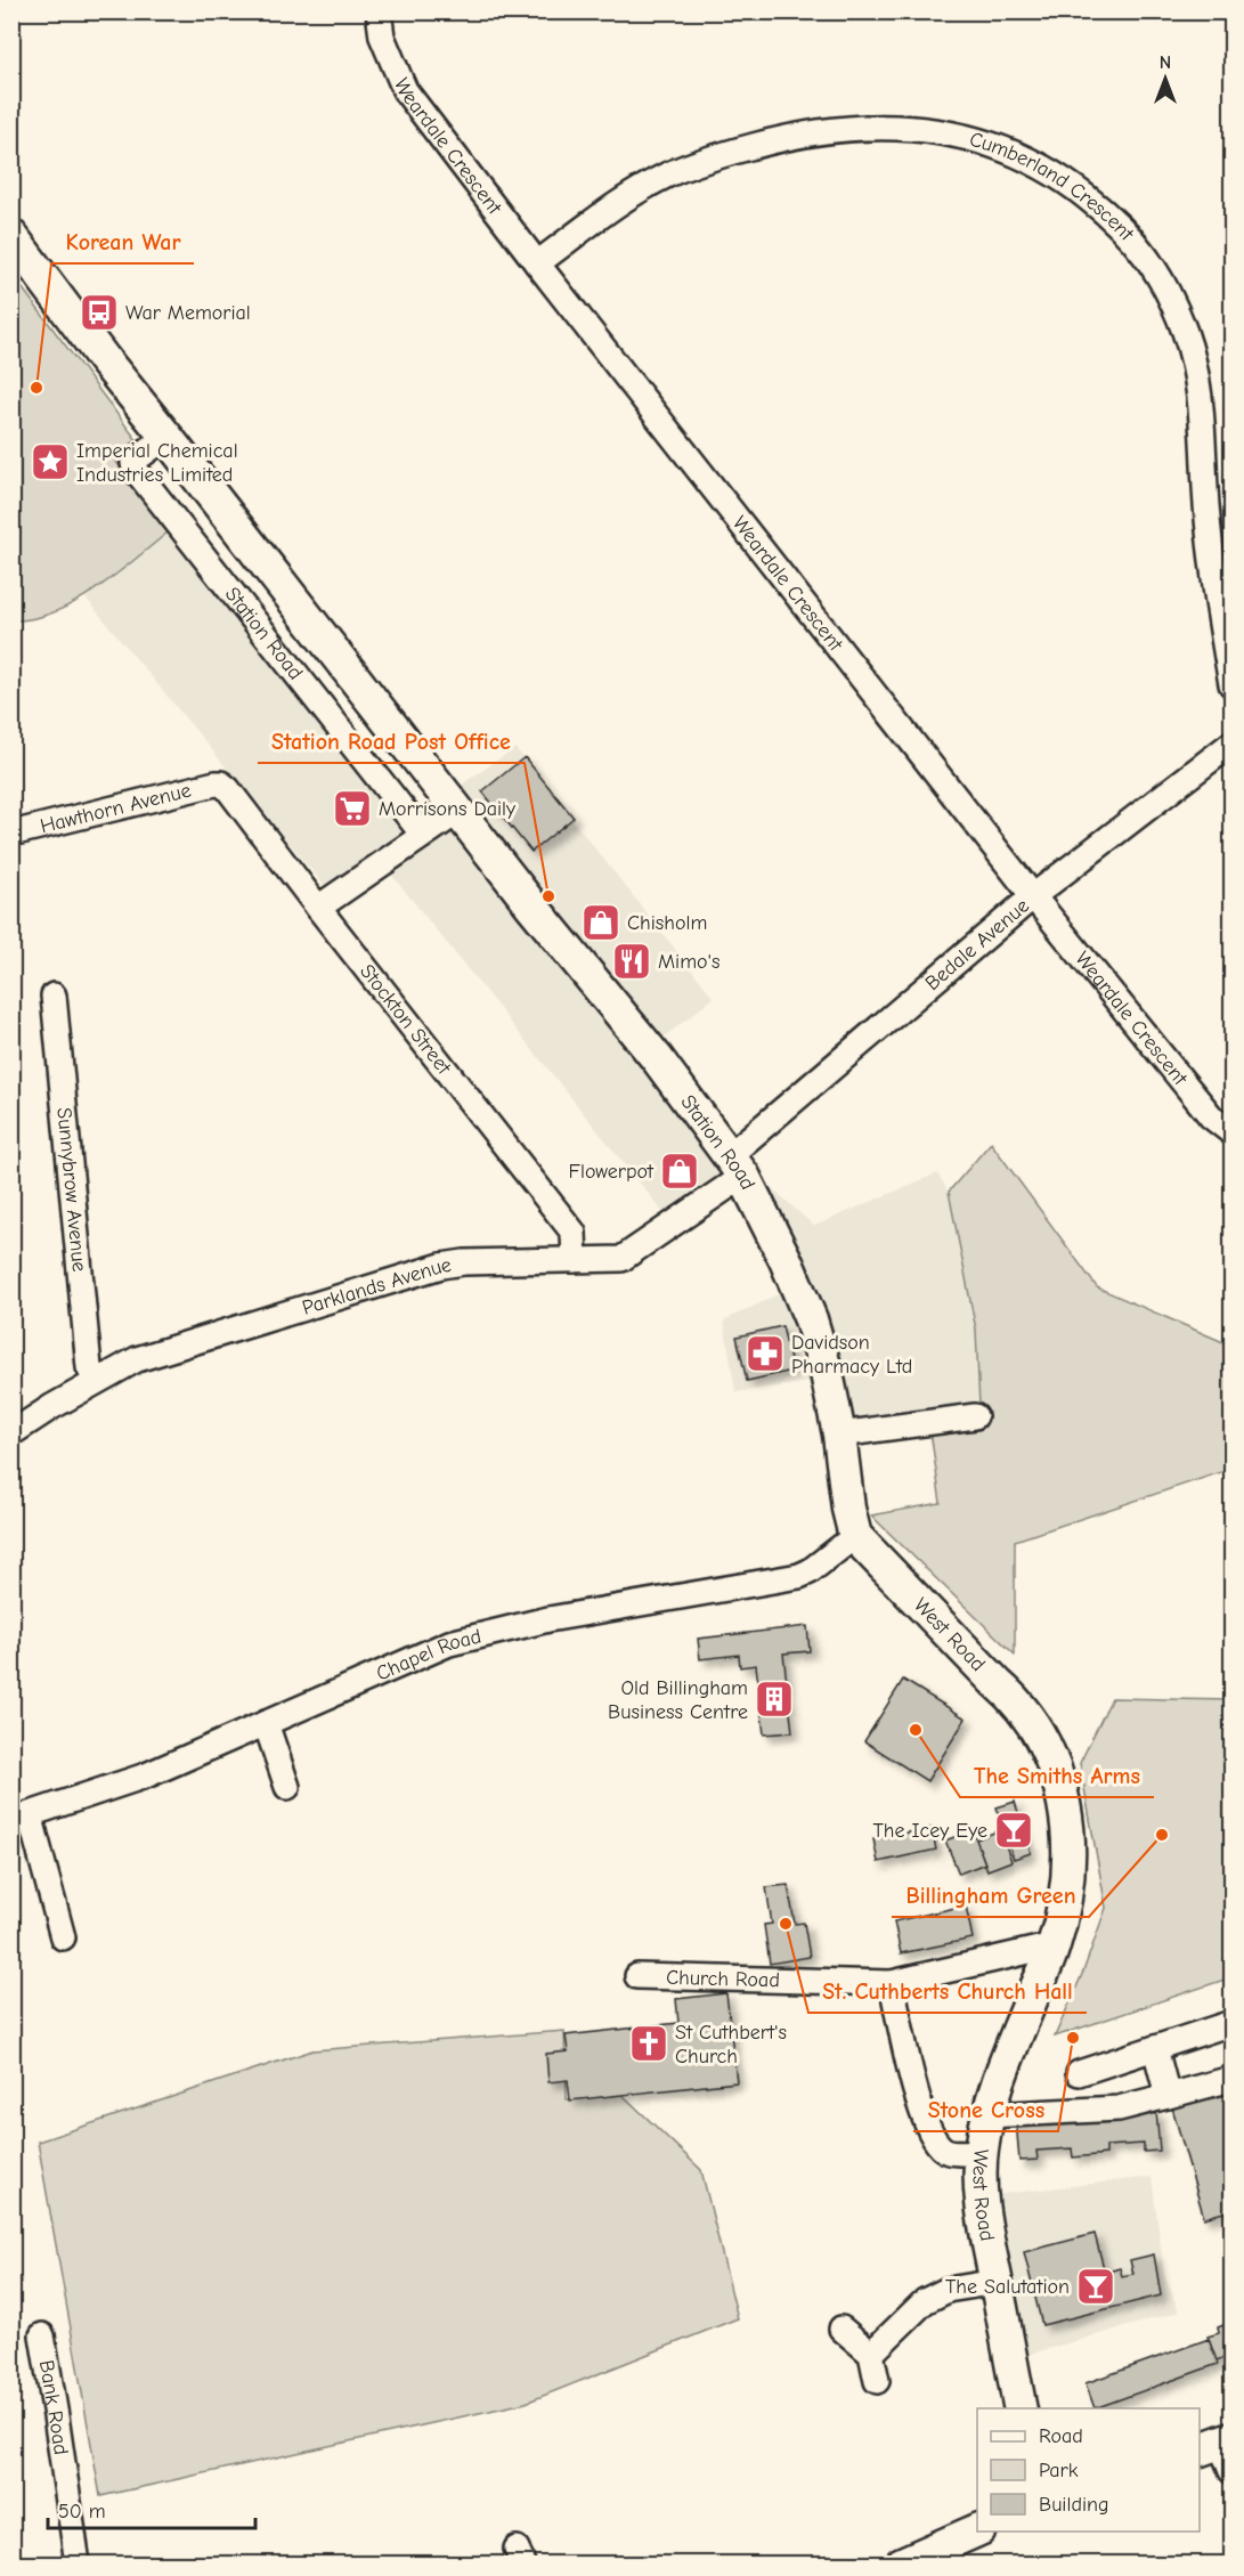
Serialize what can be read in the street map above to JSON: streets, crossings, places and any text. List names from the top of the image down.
{
  "streets": {
    "street": [
      "Weardale Crescent",
      "Cumberland Crescent",
      "Station Road",
      "Hawthorn Avenue",
      "Bedale Avenue",
      "Stockton Street",
      "Sunnybrow Avenue",
      "Parklands Avenue",
      "West Road",
      "Chapel Road",
      "Church Road",
      "Bank Road"
    ]
  },
  "crossings": [
    ["Weardale Crescent", "Cumberland Crescent"],
    ["Weardale Crescent", "Bedale Avenue"],
    ["Station Road", "Bedale Avenue"],
    ["Station Road", "Parklands Avenue"],
    ["Station Road", "West Road"],
    ["Station Road", "Chapel Road"],
    ["Hawthorn Avenue", "Stockton Street"],
    ["Bedale Avenue", "Parklands Avenue"],
    ["Stockton Street", "Parklands Avenue"],
    ["Sunnybrow Avenue", "Parklands Avenue"],
    ["West Road", "Chapel Road"],
    ["West Road", "Church Road"]
  ],
  "places": {
    "bus stop": ["War Memorial"],
    "other": [
      "Korean War",
      "Station Road Post Office",
      "The Smiths Arms",
      "Billingham Green",
      "St. Cuthberts Church Hall",
      "Stone Cross"
    ],
    "place": ["Imperial Chemical Industries Limited"],
    "supermarket": ["Morrisons Daily"],
    "shop": ["Chisholm", "Flowerpot"],
    "restaurant": ["Mimo's"],
    "pharmacy": ["Davidson Pharmacy Ltd"],
    "building": ["Old Billingham Business Centre"],
    "bar": ["The Icey Eye", "The Salutation"],
    "church": ["St Cuthbert's Church"]
  },
  "legend": ["Road", "Park", "Building"],
  "scale_bar": "50 m",
  "north": "top"
}
